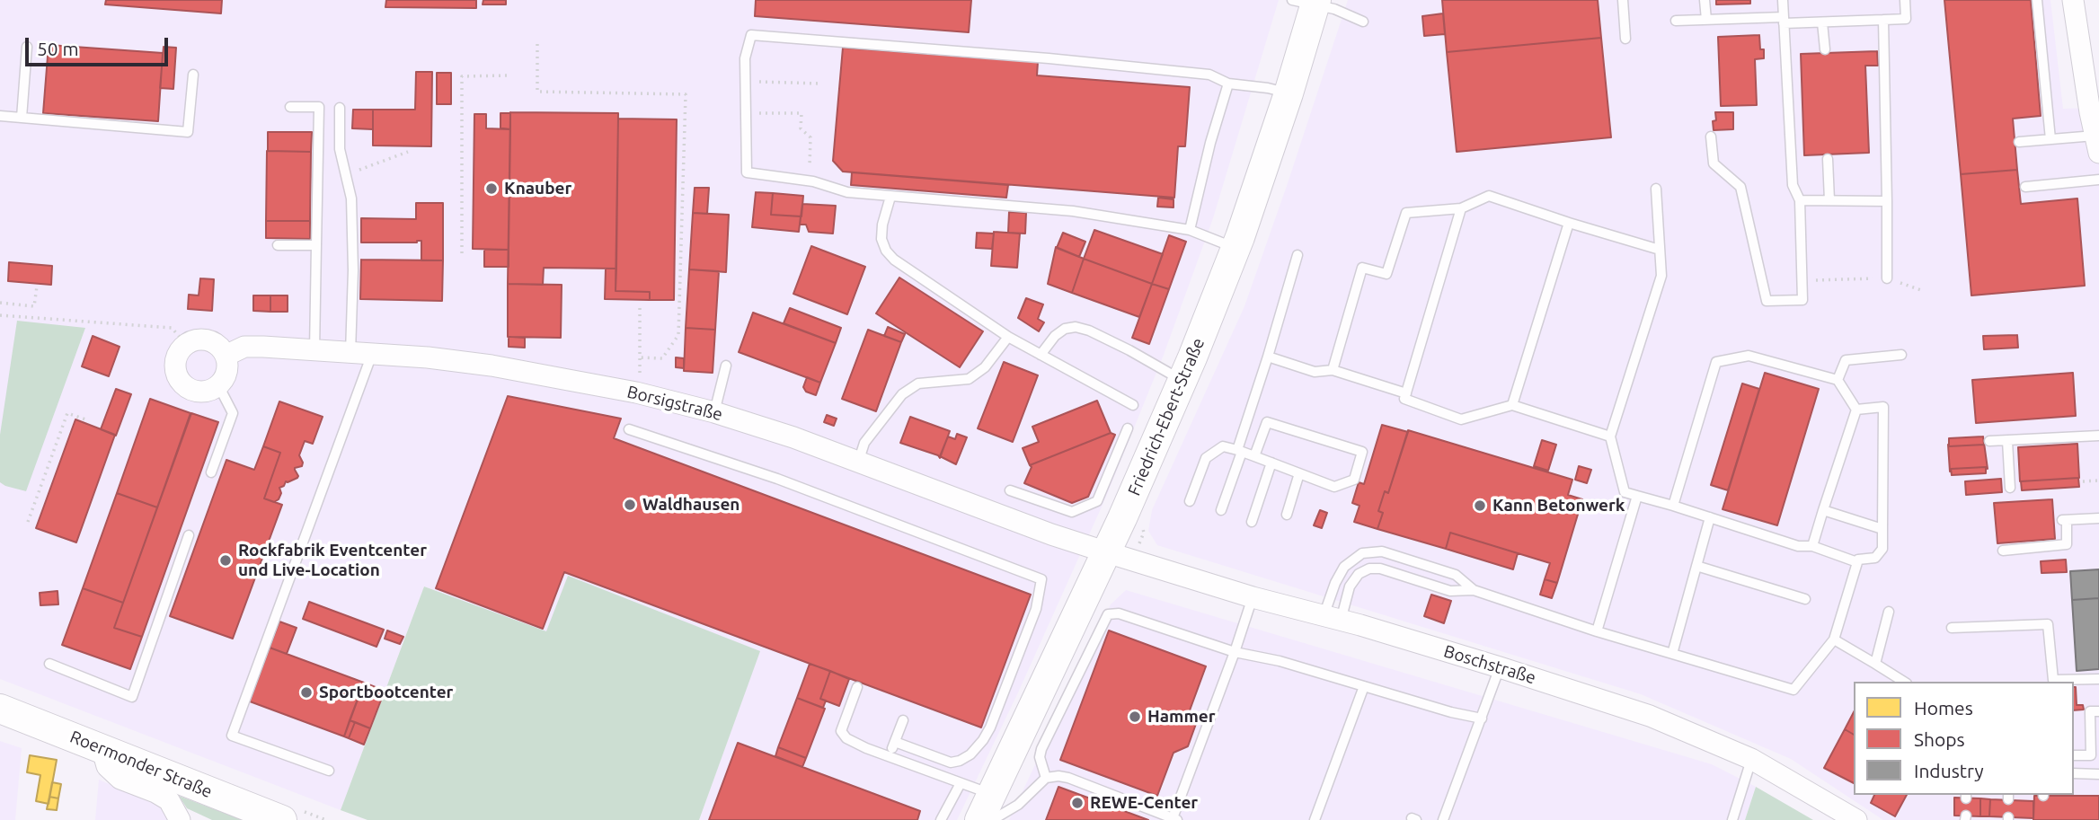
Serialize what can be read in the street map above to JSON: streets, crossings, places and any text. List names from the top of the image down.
{
  "streets": {
    "main road": ["Friedrich-Ebert-Straße", "Roermonder Straße"],
    "street": ["Borsigstraße", "Boschstraße"]
  },
  "crossings": [
    ["Borsigstraße", "Friedrich-Ebert-Straße"],
    ["Borsigstraße", "Boschstraße"],
    ["Friedrich-Ebert-Straße", "Boschstraße"]
  ],
  "places": [
    "Knauber",
    "Waldhausen",
    "Kann Betonwerk",
    "Rockfabrik Eventcenter und Live-Location",
    "Sportbootcenter",
    "Hammer",
    "REWE-Center"
  ],
  "legend": ["Homes", "Shops", "Industry"],
  "scale_bar": "50 m"
}
